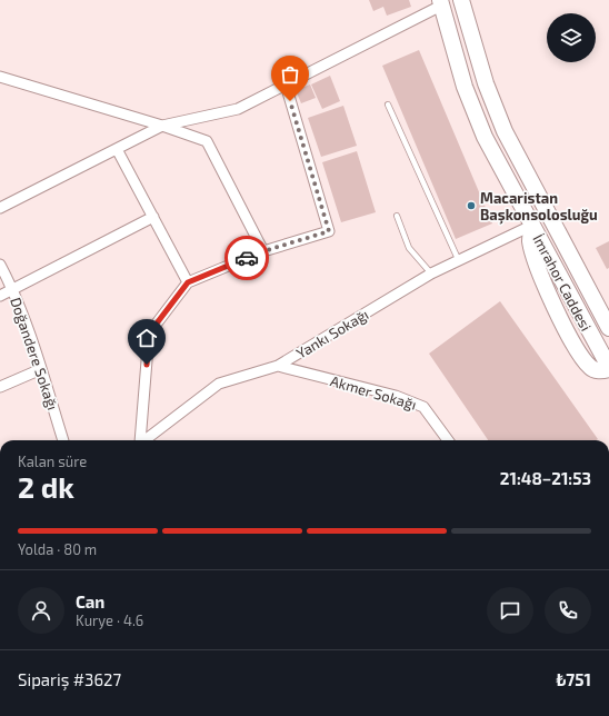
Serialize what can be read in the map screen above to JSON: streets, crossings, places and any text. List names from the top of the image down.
{
  "streets": {
    "main road": ["İmrahor Caddesi"],
    "street": ["Yankı Sokağı", "Doğandere Sokağı", "Akmer Sokağı"]
  },
  "crossings": [
    ["İmrahor Caddesi", "Yankı Sokağı"],
    ["Yankı Sokağı", "Akmer Sokağı"]
  ],
  "places": ["Macaristan Başkonsolosluğu"],
  "page": {
    "heading": ["2 dk", "Kalan süre", "21:48–21:53"],
    "panel": [
      "Can",
      "Kurye · 4.6",
      "Sipariş #3627",
      "₺751"
    ],
    "bar": "Yolda · 80 m"
  }
}
